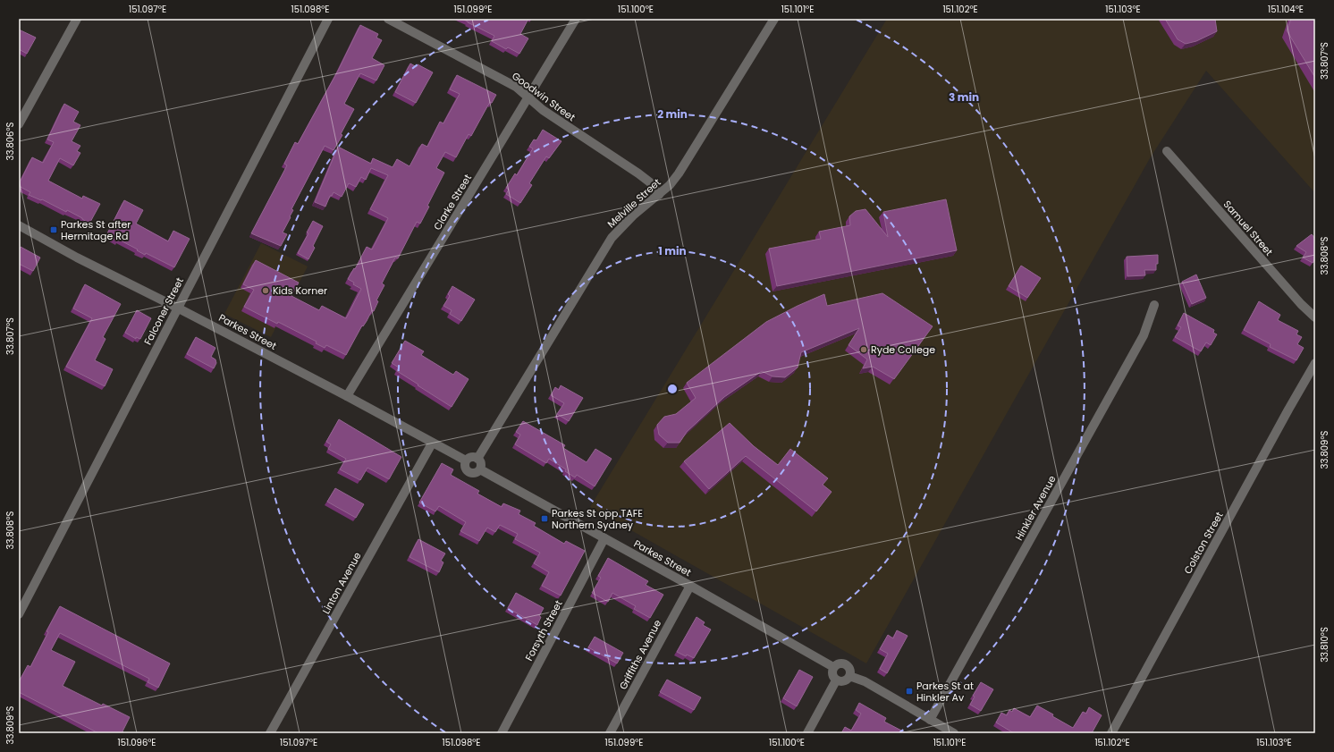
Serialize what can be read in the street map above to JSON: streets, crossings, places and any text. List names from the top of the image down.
{
  "streets": {
    "street": [
      "Goodwin Street",
      "Clarke Street",
      "Melville Street",
      "Samuel Street",
      "Falconer Street",
      "Parkes Street",
      "Hinkler Avenue",
      "Colston Street",
      "Linton Avenue",
      "Forsyth Street",
      "Griffiths Avenue"
    ]
  },
  "crossings": [
    ["Goodwin Street", "Clarke Street"],
    ["Goodwin Street", "Melville Street"],
    ["Clarke Street", "Parkes Street"],
    ["Melville Street", "Parkes Street"],
    ["Falconer Street", "Parkes Street"],
    ["Parkes Street", "Linton Avenue"],
    ["Parkes Street", "Forsyth Street"],
    ["Parkes Street", "Griffiths Avenue"]
  ],
  "places": {
    "transit": ["Parkes St after Hermitage Rd", "Parkes St opp TAFE Northern Sydney", "Parkes St at Hinkler Av"],
    "other": ["Kids Korner", "Ryde College"]
  },
  "coordinates": [
    "151.097°E",
    "151.098°E",
    "151.099°E",
    "151.100°E",
    "151.101°E",
    "151.102°E",
    "151.103°E",
    "151.104°E",
    "33.807°S",
    "33.806°S",
    "33.808°S",
    "33.809°S",
    "33.810°S",
    "151.096°E"
  ],
  "rings": ["3 min", "2 min", "1 min"]
}
